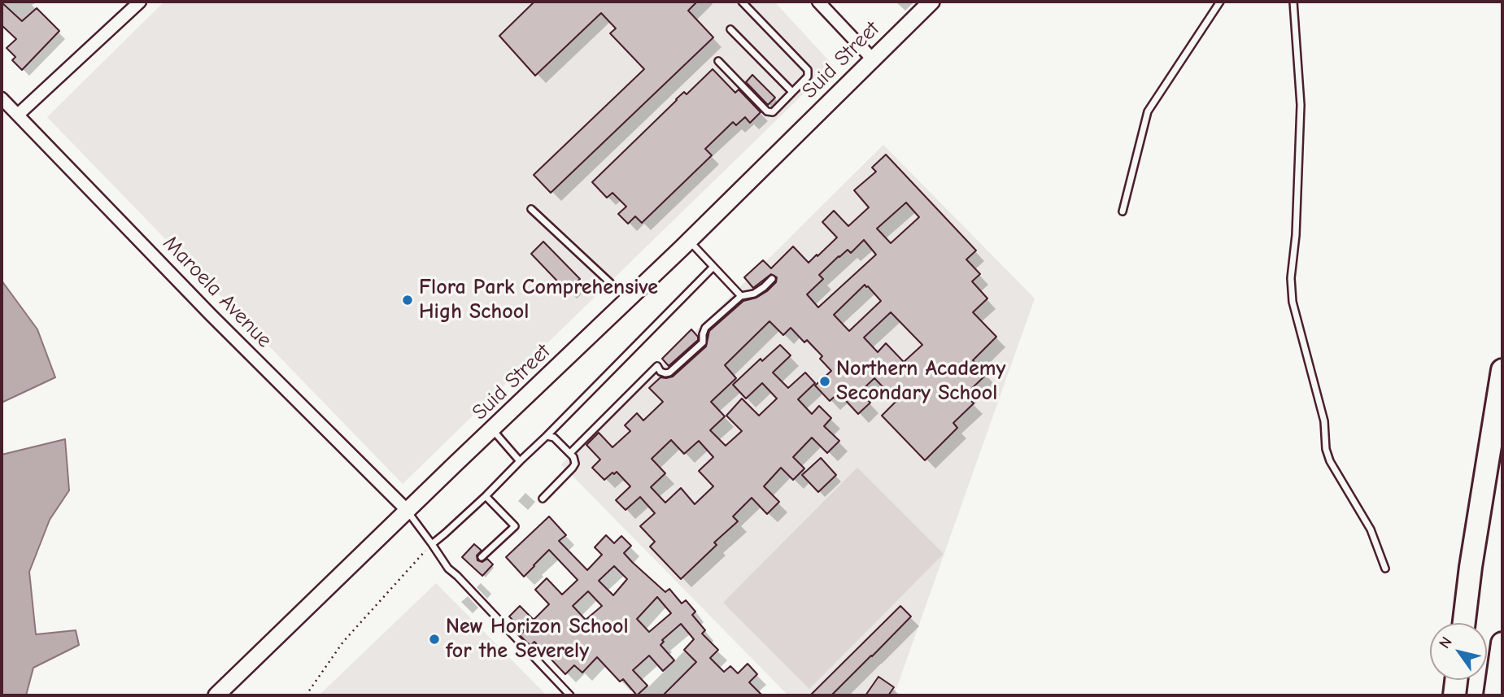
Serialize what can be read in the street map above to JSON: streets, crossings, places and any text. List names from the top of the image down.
{
  "streets": {
    "street": ["Suid Street", "Maroela Avenue"]
  },
  "crossings": [
    ["Suid Street", "Maroela Avenue"]
  ],
  "places": ["Flora Park Comprehensive High School", "Northern Academy Secondary School", "New Horizon School for the Severely"],
  "north": "top left"
}
